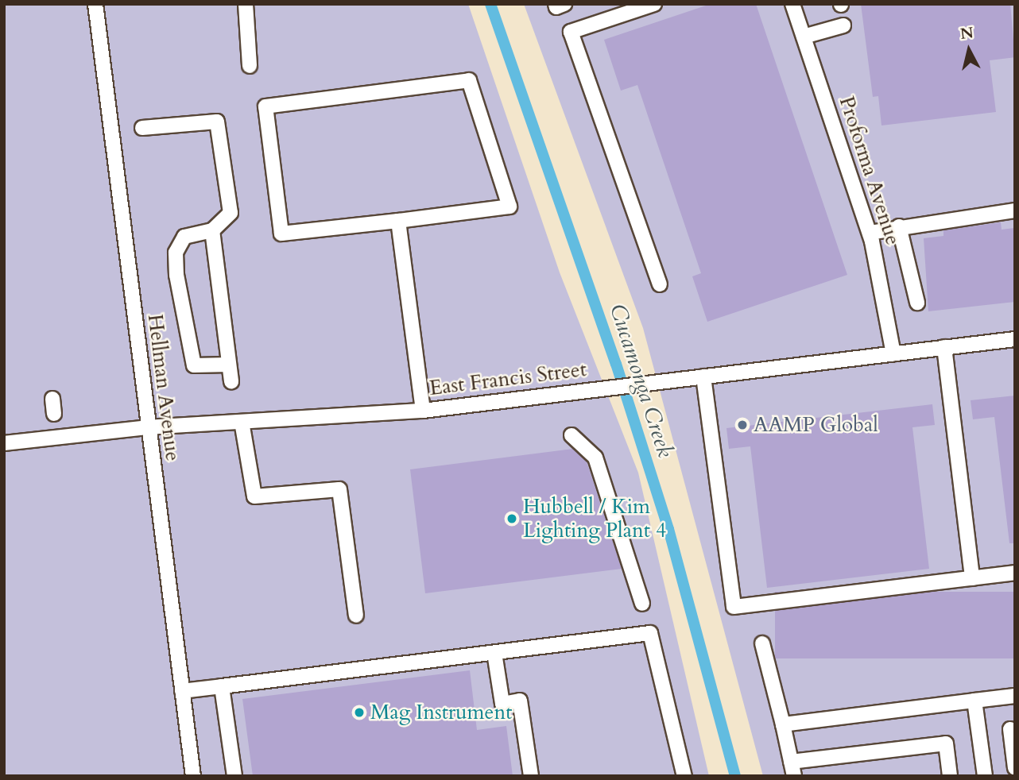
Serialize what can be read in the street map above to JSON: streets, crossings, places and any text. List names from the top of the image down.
{
  "streets": {
    "street": ["Proforma Avenue", "East Francis Street", "Hellman Avenue"]
  },
  "crossings": [
    ["Proforma Avenue", "East Francis Street"],
    ["East Francis Street", "Hellman Avenue"]
  ],
  "water": ["Cucamonga Creek"],
  "places": ["AAMP Global", "Hubbell / Kim Lighting Plant 4", "Mag Instrument"],
  "north": "top"
}
